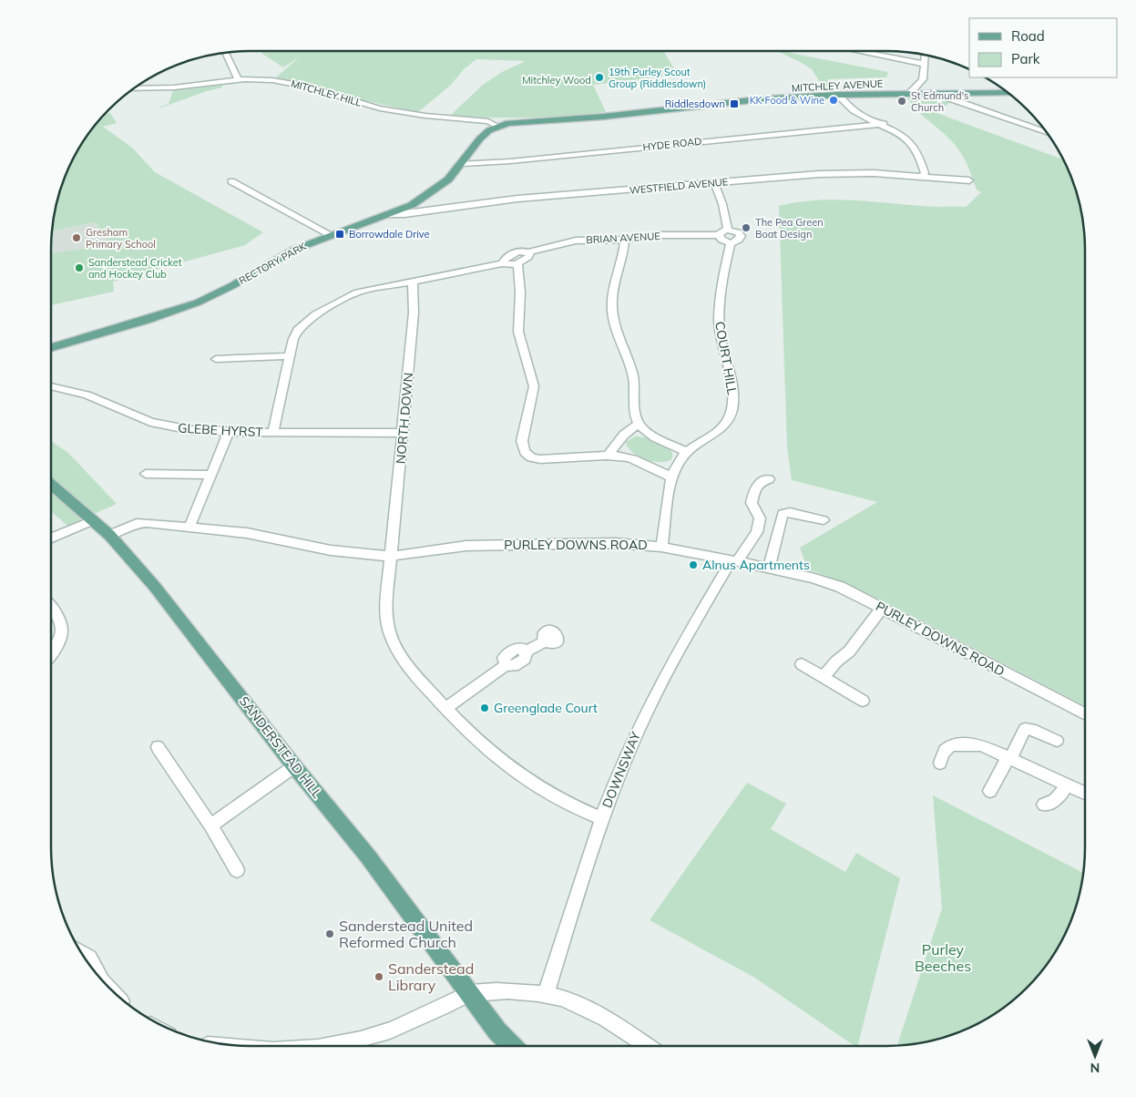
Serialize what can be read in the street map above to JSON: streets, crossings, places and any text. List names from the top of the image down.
{
  "streets": {
    "main road": ["MITCHLEY AVENUE", "RECTORY PARK", "SANDERSTEAD HILL"],
    "street": [
      "MITCHLEY HILL",
      "HYDE ROAD",
      "WESTFIELD AVENUE",
      "BRIAN AVENUE",
      "COURT HILL",
      "NORTH DOWN",
      "GLEBE HYRST",
      "PURLEY DOWNS ROAD",
      "DOWNSWAY"
    ]
  },
  "crossings": [
    ["MITCHLEY AVENUE", "MITCHLEY HILL"],
    ["MITCHLEY AVENUE", "RECTORY PARK"],
    ["MITCHLEY HILL", "RECTORY PARK"],
    ["HYDE ROAD", "RECTORY PARK"],
    ["WESTFIELD AVENUE", "RECTORY PARK"],
    ["WESTFIELD AVENUE", "COURT HILL"],
    ["BRIAN AVENUE", "COURT HILL"],
    ["BRIAN AVENUE", "NORTH DOWN"],
    ["BRIAN AVENUE", "GLEBE HYRST"],
    ["COURT HILL", "PURLEY DOWNS ROAD"],
    ["NORTH DOWN", "GLEBE HYRST"],
    ["NORTH DOWN", "PURLEY DOWNS ROAD"],
    ["NORTH DOWN", "DOWNSWAY"],
    ["PURLEY DOWNS ROAD", "SANDERSTEAD HILL"],
    ["PURLEY DOWNS ROAD", "DOWNSWAY"]
  ],
  "parks": ["Mitchley Wood", "Purley Beeches"],
  "places": {
    "other": [
      "19th Purley Scout Group (Riddlesdown)",
      "KK Food & Wine",
      "St Edmund's Church",
      "The Pea Green Boat Design",
      "Gresham Primary School",
      "Sanderstead Cricket and Hockey Club",
      "Alnus Apartments",
      "Greenglade Court",
      "Sanderstead United Reformed Church",
      "Sanderstead Library"
    ],
    "transit": ["Riddlesdown", "Borrowdale Drive"]
  },
  "legend": ["Road", "Park"],
  "north": "bottom"
}
